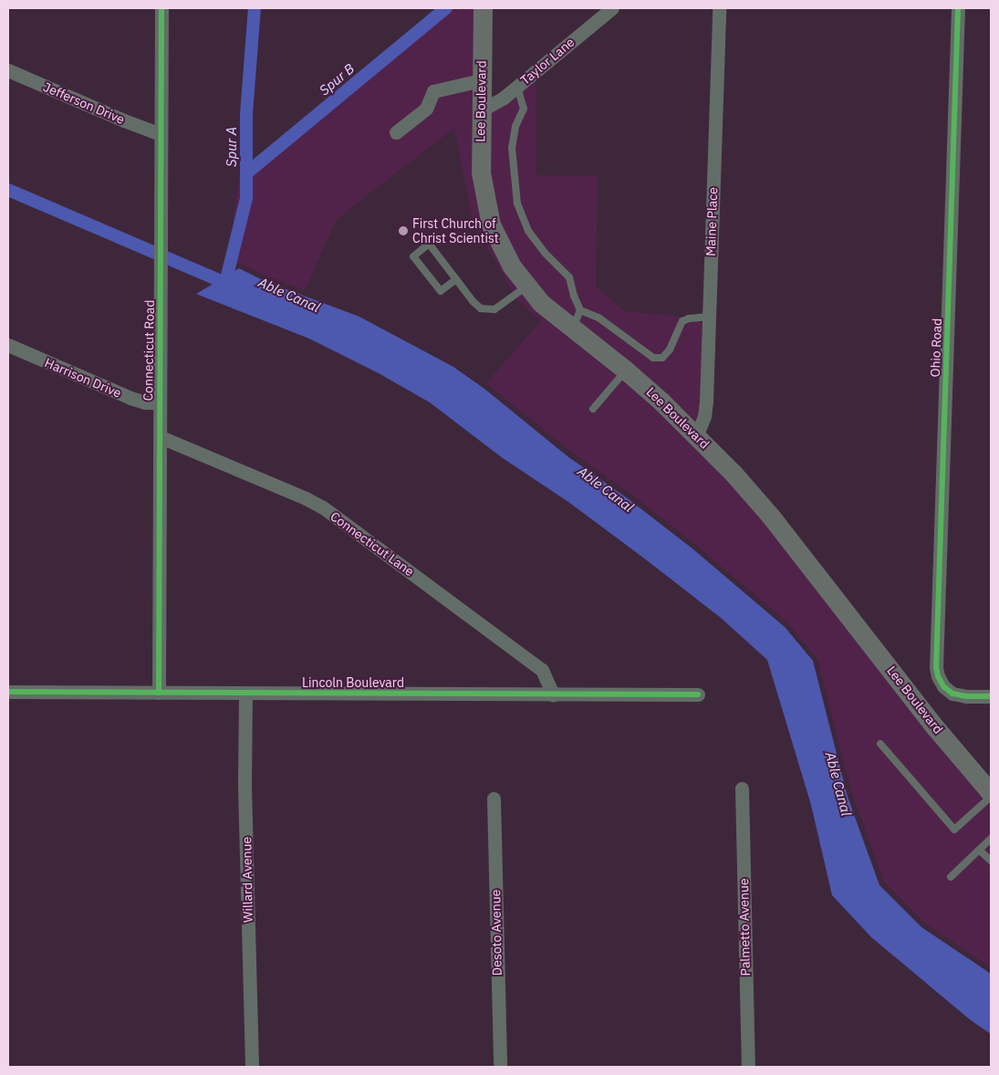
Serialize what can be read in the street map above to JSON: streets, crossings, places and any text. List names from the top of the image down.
{
  "streets": {
    "main road": ["Lee Boulevard"],
    "street": [
      "Taylor Lane",
      "Jefferson Drive",
      "Maine Place",
      "Ohio Road",
      "Connecticut Road",
      "Harrison Drive",
      "Connecticut Lane",
      "Lincoln Boulevard",
      "Willard Avenue",
      "Palmetto Avenue",
      "Desoto Avenue"
    ]
  },
  "crossings": [
    ["Taylor Lane", "Lee Boulevard"],
    ["Lee Boulevard", "Maine Place"],
    ["Jefferson Drive", "Connecticut Road"],
    ["Connecticut Road", "Harrison Drive"],
    ["Connecticut Road", "Connecticut Lane"],
    ["Connecticut Road", "Lincoln Boulevard"],
    ["Connecticut Lane", "Lincoln Boulevard"],
    ["Lincoln Boulevard", "Willard Avenue"]
  ],
  "water": ["Spur B", "Spur A", "Able Canal"],
  "places": ["First Church of Christ Scientist"]
}
